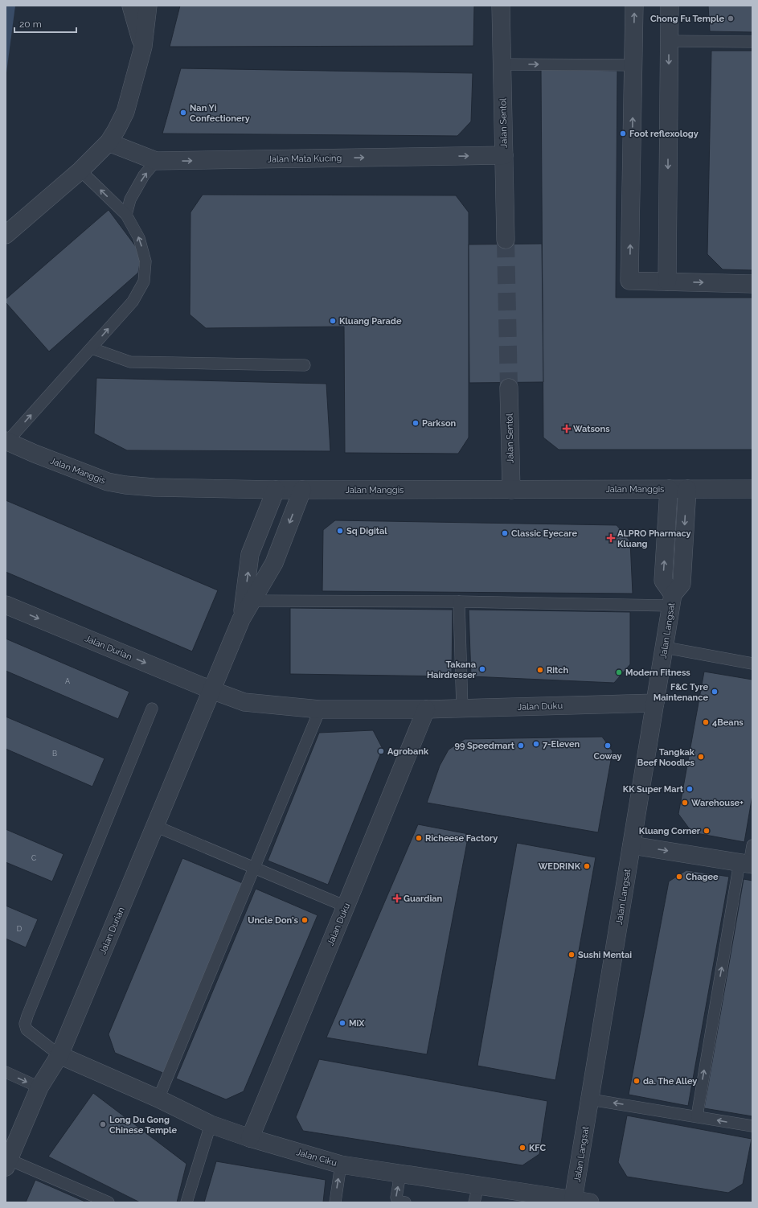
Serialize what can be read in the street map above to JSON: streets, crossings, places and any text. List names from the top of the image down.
{
  "streets": {
    "street": [
      "Jalan Sentol",
      "Jalan Mata Kucing",
      "Jalan Manggis",
      "Jalan Langsat",
      "Jalan Durian",
      "Jalan Duku",
      "Jalan Ciku"
    ]
  },
  "crossings": [
    ["Jalan Sentol", "Jalan Mata Kucing"],
    ["Jalan Sentol", "Jalan Manggis"],
    ["Jalan Manggis", "Jalan Langsat"],
    ["Jalan Manggis", "Jalan Durian"],
    ["Jalan Langsat", "Jalan Duku"],
    ["Jalan Langsat", "Jalan Ciku"],
    ["Jalan Durian", "Jalan Duku"],
    ["Jalan Durian", "Jalan Ciku"],
    ["Jalan Duku", "Jalan Ciku"]
  ],
  "one_way": ["Jalan Mata Kucing"],
  "places": {
    "other": [
      "Chong Fu Temple",
      "Nan Yi Confectionery",
      "Foot reflexology",
      "Kluang Parade",
      "Parkson",
      "Sq Digital",
      "Classic Eyecare",
      "Takana Hairdresser",
      "Ritch",
      "Modern Fitness",
      "F&C Tyre Maintenance",
      "4Beans",
      "7-Eleven",
      "99 Speedmart",
      "Coway",
      "Agrobank",
      "Tangkak Beef Noodles",
      "KK Super Mart",
      "Warehouse+",
      "Kluang Corner",
      "Richeese Factory",
      "WEDRINK",
      "Chagee",
      "Uncle Don's",
      "Sushi Mentai",
      "MiX",
      "da. The Alley",
      "Long Du Gong Chinese Temple",
      "KFC"
    ],
    "health": ["Watsons", "ALPRO Pharmacy Kluang", "Guardian"]
  },
  "house_numbers": [
    "A",
    "B",
    "C",
    "D"
  ],
  "scale_bar": "20 m"
}
